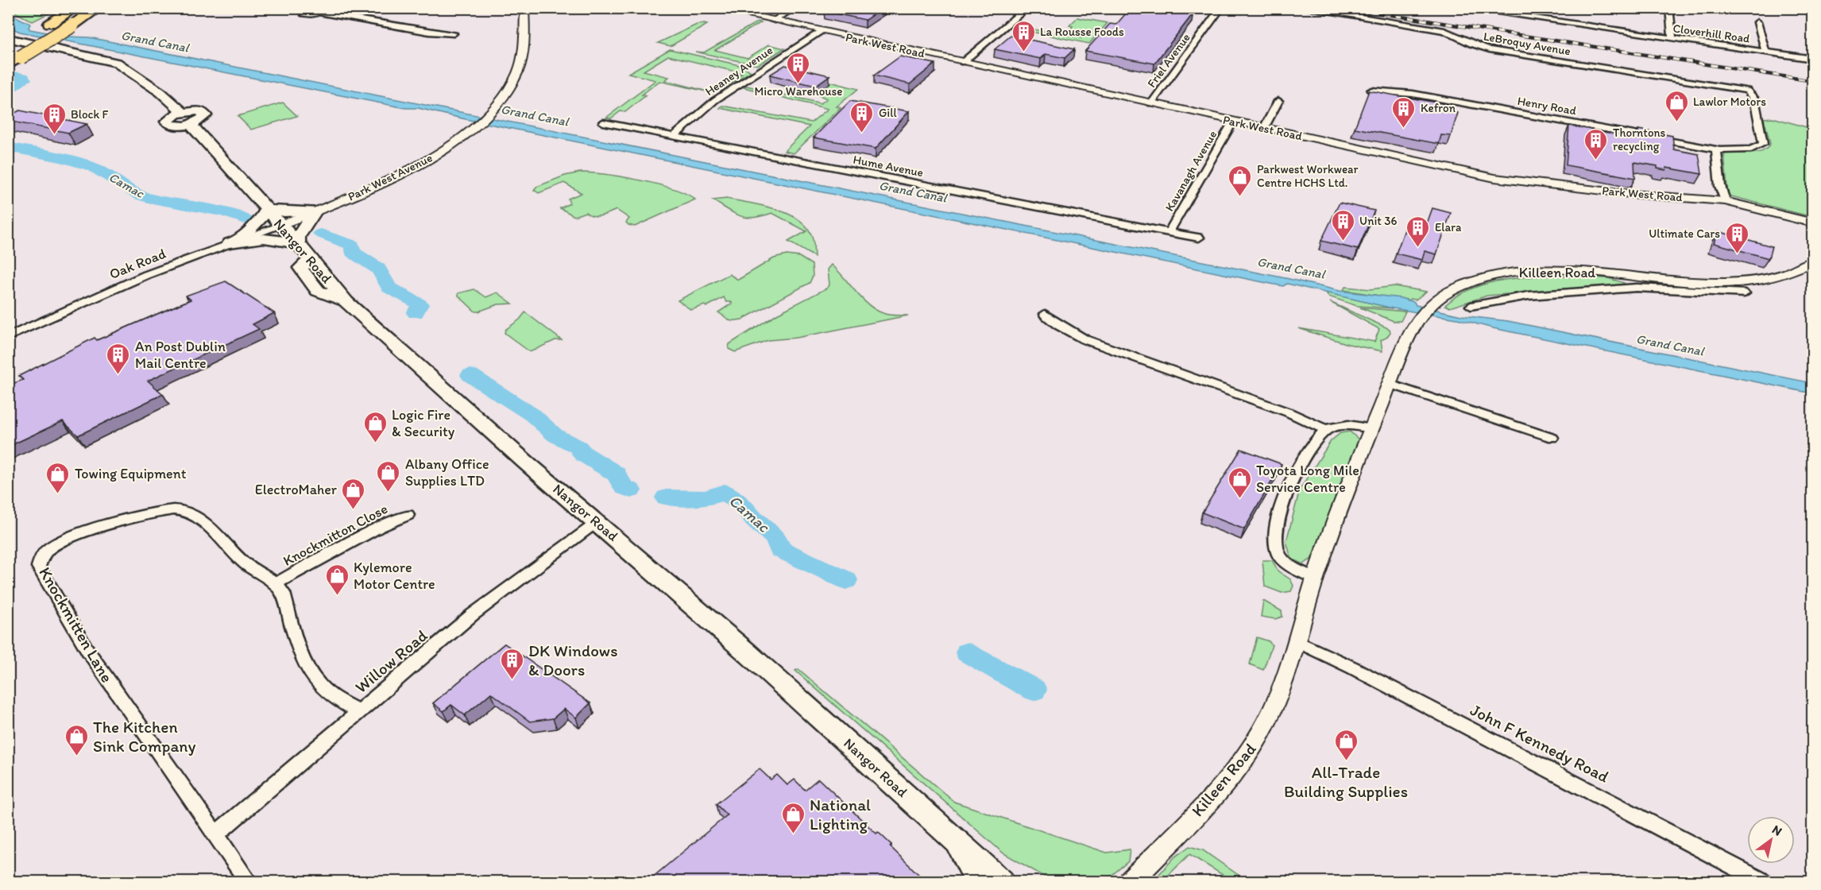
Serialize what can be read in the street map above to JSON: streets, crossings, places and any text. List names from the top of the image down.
{
  "streets": {
    "main road": ["Nangor Road"],
    "street": [
      "Cloverhill Road",
      "LeBroquy Avenue",
      "Park West Road",
      "Friel Avenue",
      "Heaney Avenue",
      "Henry Road",
      "Hume Avenue",
      "Kavanagh Avenue",
      "Park West Avenue",
      "Oak Road",
      "Killeen Road",
      "Knockmitton Close",
      "Knockmitten Lane",
      "Willow Road",
      "John F Kennedy Road"
    ]
  },
  "crossings": [
    ["LeBroquy Avenue", "Henry Road"],
    ["Park West Road", "Friel Avenue"],
    ["Park West Road", "Heaney Avenue"],
    ["Park West Road", "Kavanagh Avenue"],
    ["Heaney Avenue", "Hume Avenue"],
    ["Hume Avenue", "Kavanagh Avenue"],
    ["Park West Avenue", "Nangor Road"],
    ["Park West Avenue", "Oak Road"],
    ["Nangor Road", "Oak Road"],
    ["Nangor Road", "Willow Road"],
    ["Killeen Road", "John F Kennedy Road"],
    ["Knockmitton Close", "Knockmitten Lane"],
    ["Knockmitten Lane", "Willow Road"]
  ],
  "water": ["Grand Canal", "Camac"],
  "places": {
    "building": [
      "La Rousse Foods",
      "Micro Warehouse",
      "Kefron",
      "Gill",
      "Block F",
      "Thorntons recycling",
      "Unit 36",
      "Elara",
      "Ultimate Cars",
      "An Post Dublin Mail Centre",
      "DK Windows & Doors"
    ],
    "shop": [
      "Lawlor Motors",
      "Parkwest Workwear Centre HCHS Ltd.",
      "Logic Fire & Security",
      "Albany Office Supplies LTD",
      "Towing Equipment",
      "Toyota Long Mile Service Centre",
      "ElectroMaher",
      "Kylemore Motor Centre",
      "The Kitchen Sink Company",
      "All-Trade Building Supplies",
      "National Lighting"
    ]
  },
  "north": "top right"
}
